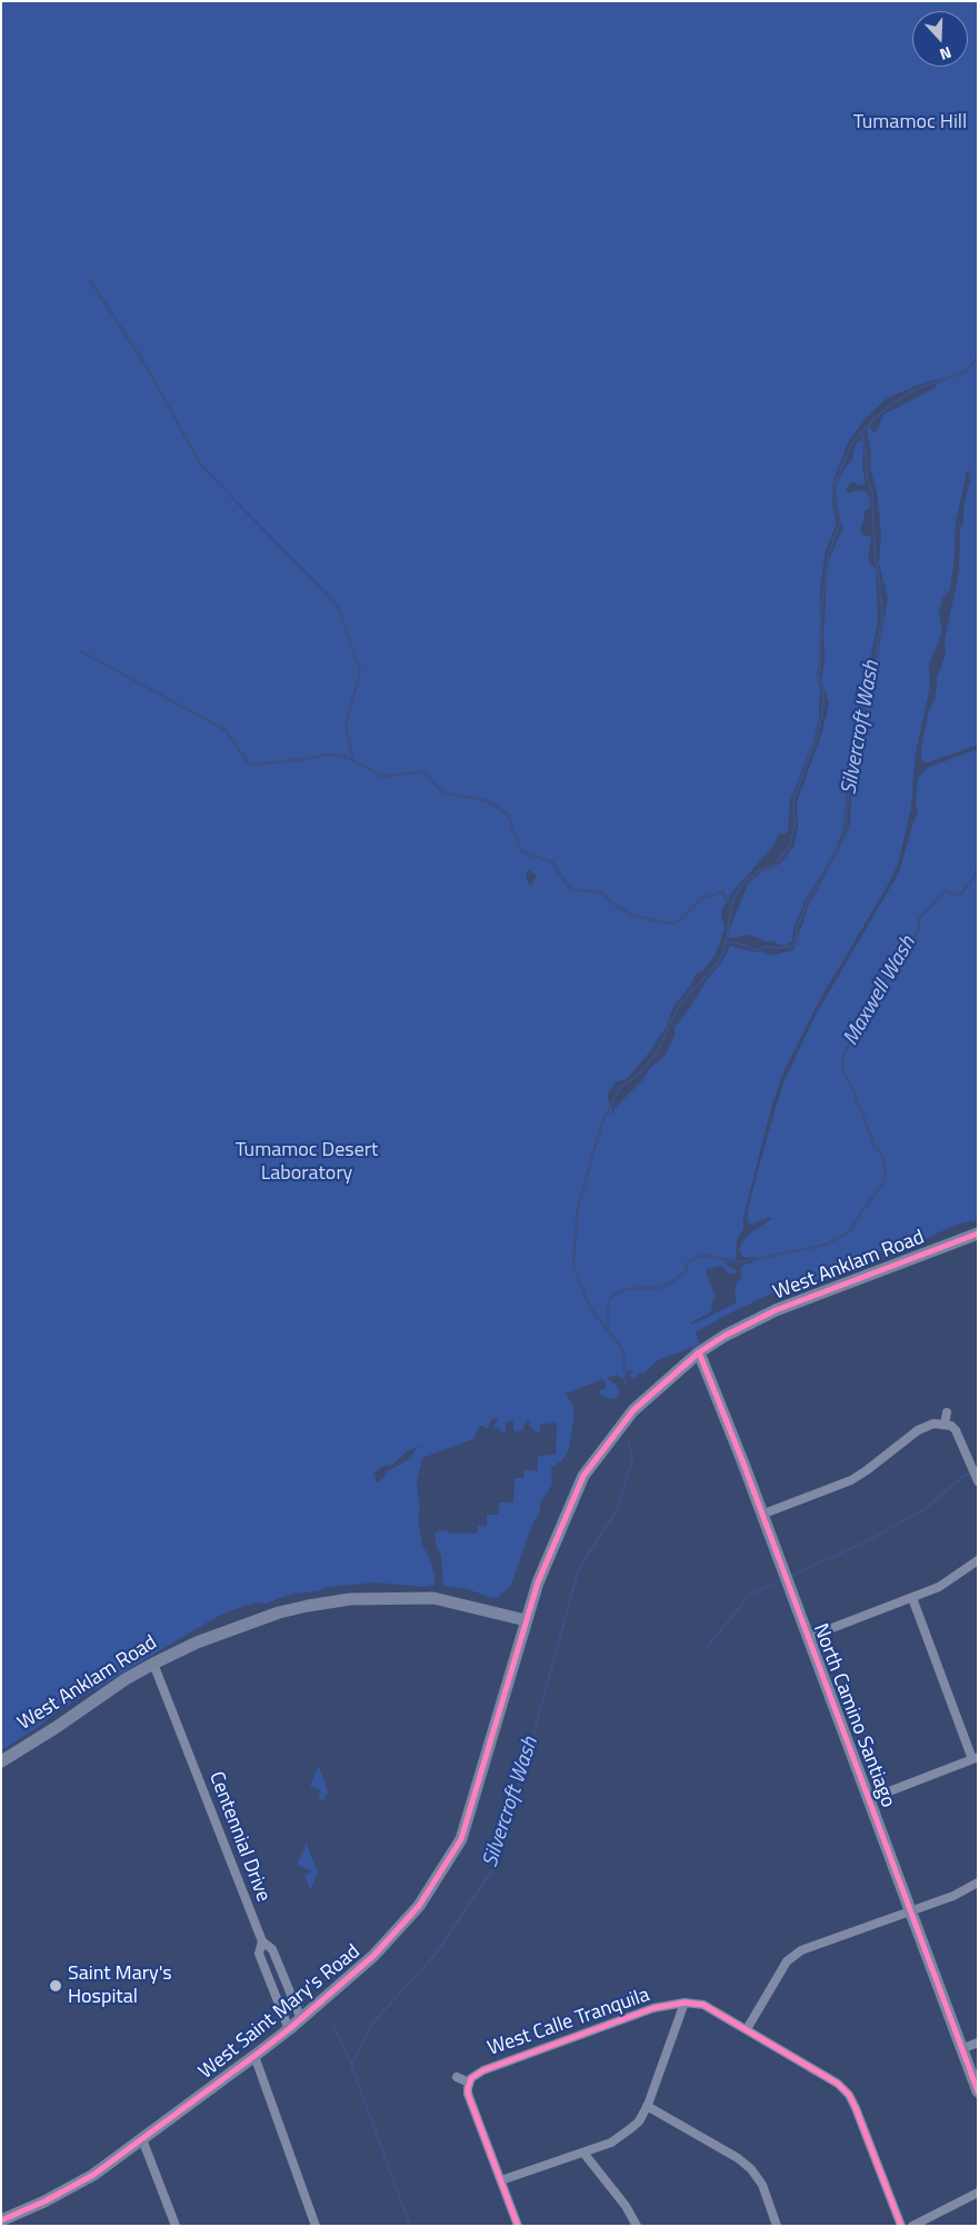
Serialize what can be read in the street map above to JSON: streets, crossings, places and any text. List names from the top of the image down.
{
  "streets": {
    "main road": ["West Anklam Road", "North Camino Santiago", "West Saint Mary's Road"],
    "street": ["Centennial Drive", "West Calle Tranquila"]
  },
  "crossings": [
    ["West Anklam Road", "North Camino Santiago"],
    ["West Anklam Road", "Centennial Drive"],
    ["West Anklam Road", "West Saint Mary's Road"],
    ["Centennial Drive", "West Saint Mary's Road"]
  ],
  "water": ["Silvercroft Wash", "Maxwell Wash"],
  "parks": ["Tumamoc Hill", "Tumamoc Desert Laboratory"],
  "places": ["Saint Mary's Hospital"],
  "north": "bottom"
}
